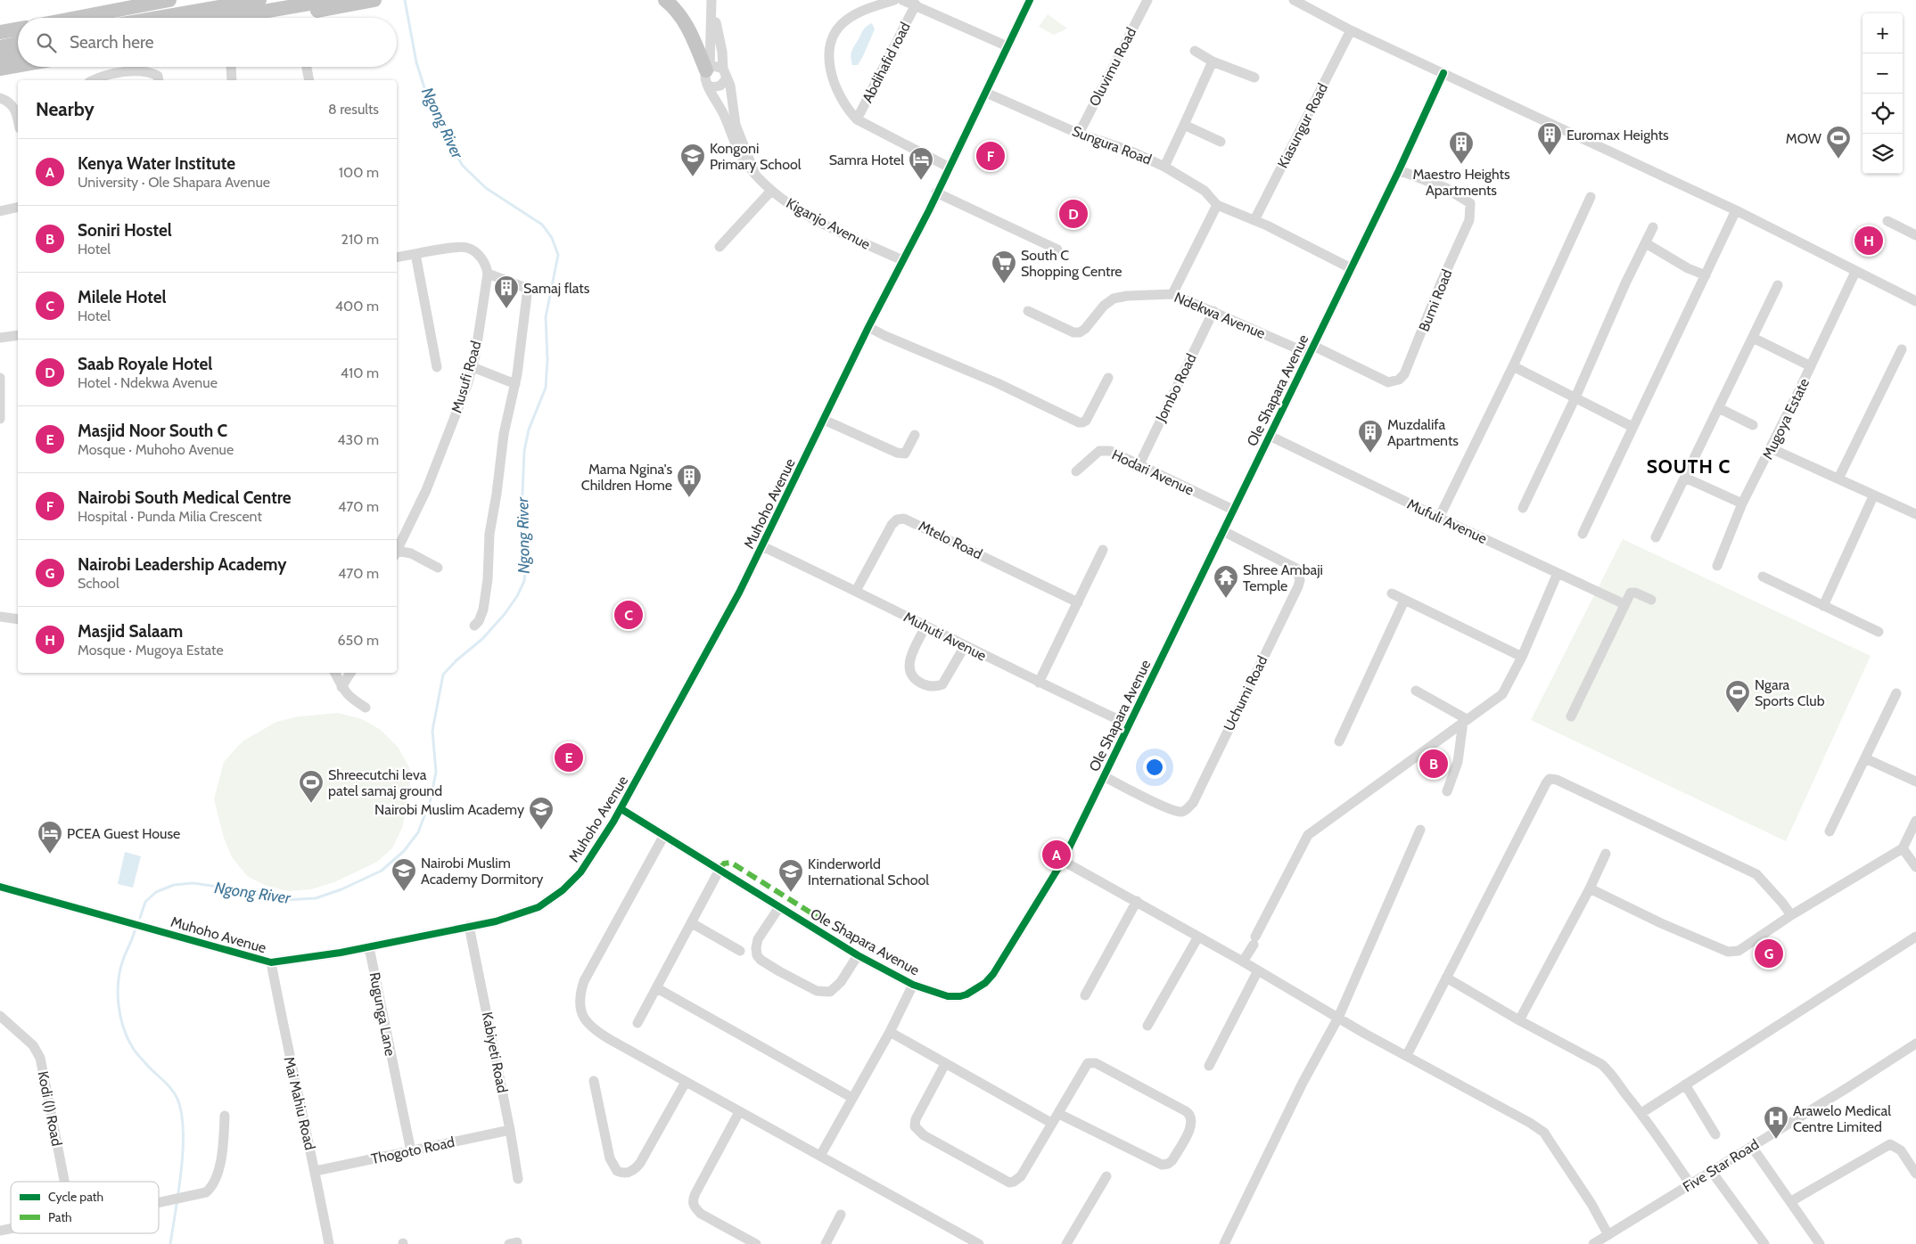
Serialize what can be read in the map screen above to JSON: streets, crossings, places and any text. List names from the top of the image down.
{
  "streets": {
    "street": [
      "Abdihafid road",
      "Oluvimu Road",
      "Kiasungur Road",
      "Sungura Road",
      "Kiganjo Avenue",
      "Bumi Road",
      "Ndekwa Avenue",
      "Musufi Road",
      "Jombo Road",
      "Ole Shapara Avenue",
      "Mugoya Estate",
      "Hodari Avenue",
      "Muhoho Avenue",
      "Mufuli Avenue",
      "Mtelo Road",
      "Muhuti Avenue",
      "Uchumi Road",
      "Rugunga Lane",
      "Kabiyeti Road",
      "Mai Mahiu Road",
      "Kodi (I) Road",
      "Thogoto Road",
      "Five Star Road"
    ]
  },
  "crossings": [
    ["Oluvimu Road", "Sungura Road"],
    ["Kiasungur Road", "Sungura Road"],
    ["Sungura Road", "Ole Shapara Avenue"],
    ["Sungura Road", "Muhoho Avenue"],
    ["Kiganjo Avenue", "Muhoho Avenue"],
    ["Bumi Road", "Ndekwa Avenue"],
    ["Bumi Road", "Ole Shapara Avenue"],
    ["Ndekwa Avenue", "Jombo Road"],
    ["Ndekwa Avenue", "Ole Shapara Avenue"],
    ["Jombo Road", "Hodari Avenue"],
    ["Ole Shapara Avenue", "Hodari Avenue"],
    ["Ole Shapara Avenue", "Muhoho Avenue"],
    ["Ole Shapara Avenue", "Mufuli Avenue"],
    ["Ole Shapara Avenue", "Muhuti Avenue"],
    ["Ole Shapara Avenue", "Uchumi Road"],
    ["Muhoho Avenue", "Muhuti Avenue"],
    ["Muhoho Avenue", "Rugunga Lane"],
    ["Muhoho Avenue", "Kabiyeti Road"],
    ["Muhoho Avenue", "Mai Mahiu Road"],
    ["Mtelo Road", "Muhuti Avenue"],
    ["Rugunga Lane", "Thogoto Road"],
    ["Kabiyeti Road", "Thogoto Road"],
    ["Mai Mahiu Road", "Thogoto Road"]
  ],
  "districts": ["SOUTH C"],
  "water": ["Ngong River"],
  "places": {
    "building": [
      "Euromax Heights",
      "Maestro Heights Apartments",
      "Samaj flats",
      "Muzdalifa Apartments",
      "Mama Ngina's Children Home"
    ],
    "sports": ["MOW", "Ngara Sports Club", "Shreecutchi leva patel samaj ground"],
    "school or university": [
      "Kongoni Primary School",
      "Nairobi Muslim Academy",
      "Nairobi Muslim Academy Dormitory",
      "Kinderworld International School"
    ],
    "hotel": ["Samra Hotel", "PCEA Guest House"],
    "supermarket": ["South C Shopping Centre"],
    "temple": ["Shree Ambaji Temple"],
    "hospital": ["Arawelo Medical Centre Limited"]
  },
  "legend": ["Cycle path", "Path"],
  "page": {
    "map_buttons": ["+", "−"],
    "search": "Search here",
    "heading": ["Nearby", "8 results"],
    "list": [
      {
        "mark": "A",
        "name": "Kenya Water Institute",
        "note": "University · Ole Shapara Avenue",
        "value": "100 m"
      },
      {
        "mark": "B",
        "name": "Soniri Hostel",
        "note": "Hotel",
        "value": "210 m"
      },
      {
        "mark": "C",
        "name": "Milele Hotel",
        "note": "Hotel",
        "value": "400 m"
      },
      {
        "mark": "D",
        "name": "Saab Royale Hotel",
        "note": "Hotel · Ndekwa Avenue",
        "value": "410 m"
      },
      {
        "mark": "E",
        "name": "Masjid Noor South C",
        "note": "Mosque · Muhoho Avenue",
        "value": "430 m"
      },
      {
        "mark": "F",
        "name": "Nairobi South Medical Centre",
        "note": "Hospital · Punda Milia Crescent",
        "value": "470 m"
      },
      {
        "mark": "G",
        "name": "Nairobi Leadership Academy",
        "note": "School",
        "value": "470 m"
      },
      {
        "mark": "H",
        "name": "Masjid Salaam",
        "note": "Mosque · Mugoya Estate",
        "value": "650 m"
      }
    ],
    "pins": [
      "F",
      "D",
      "H",
      "C",
      "E",
      "B",
      "A",
      "G"
    ]
  }
}
